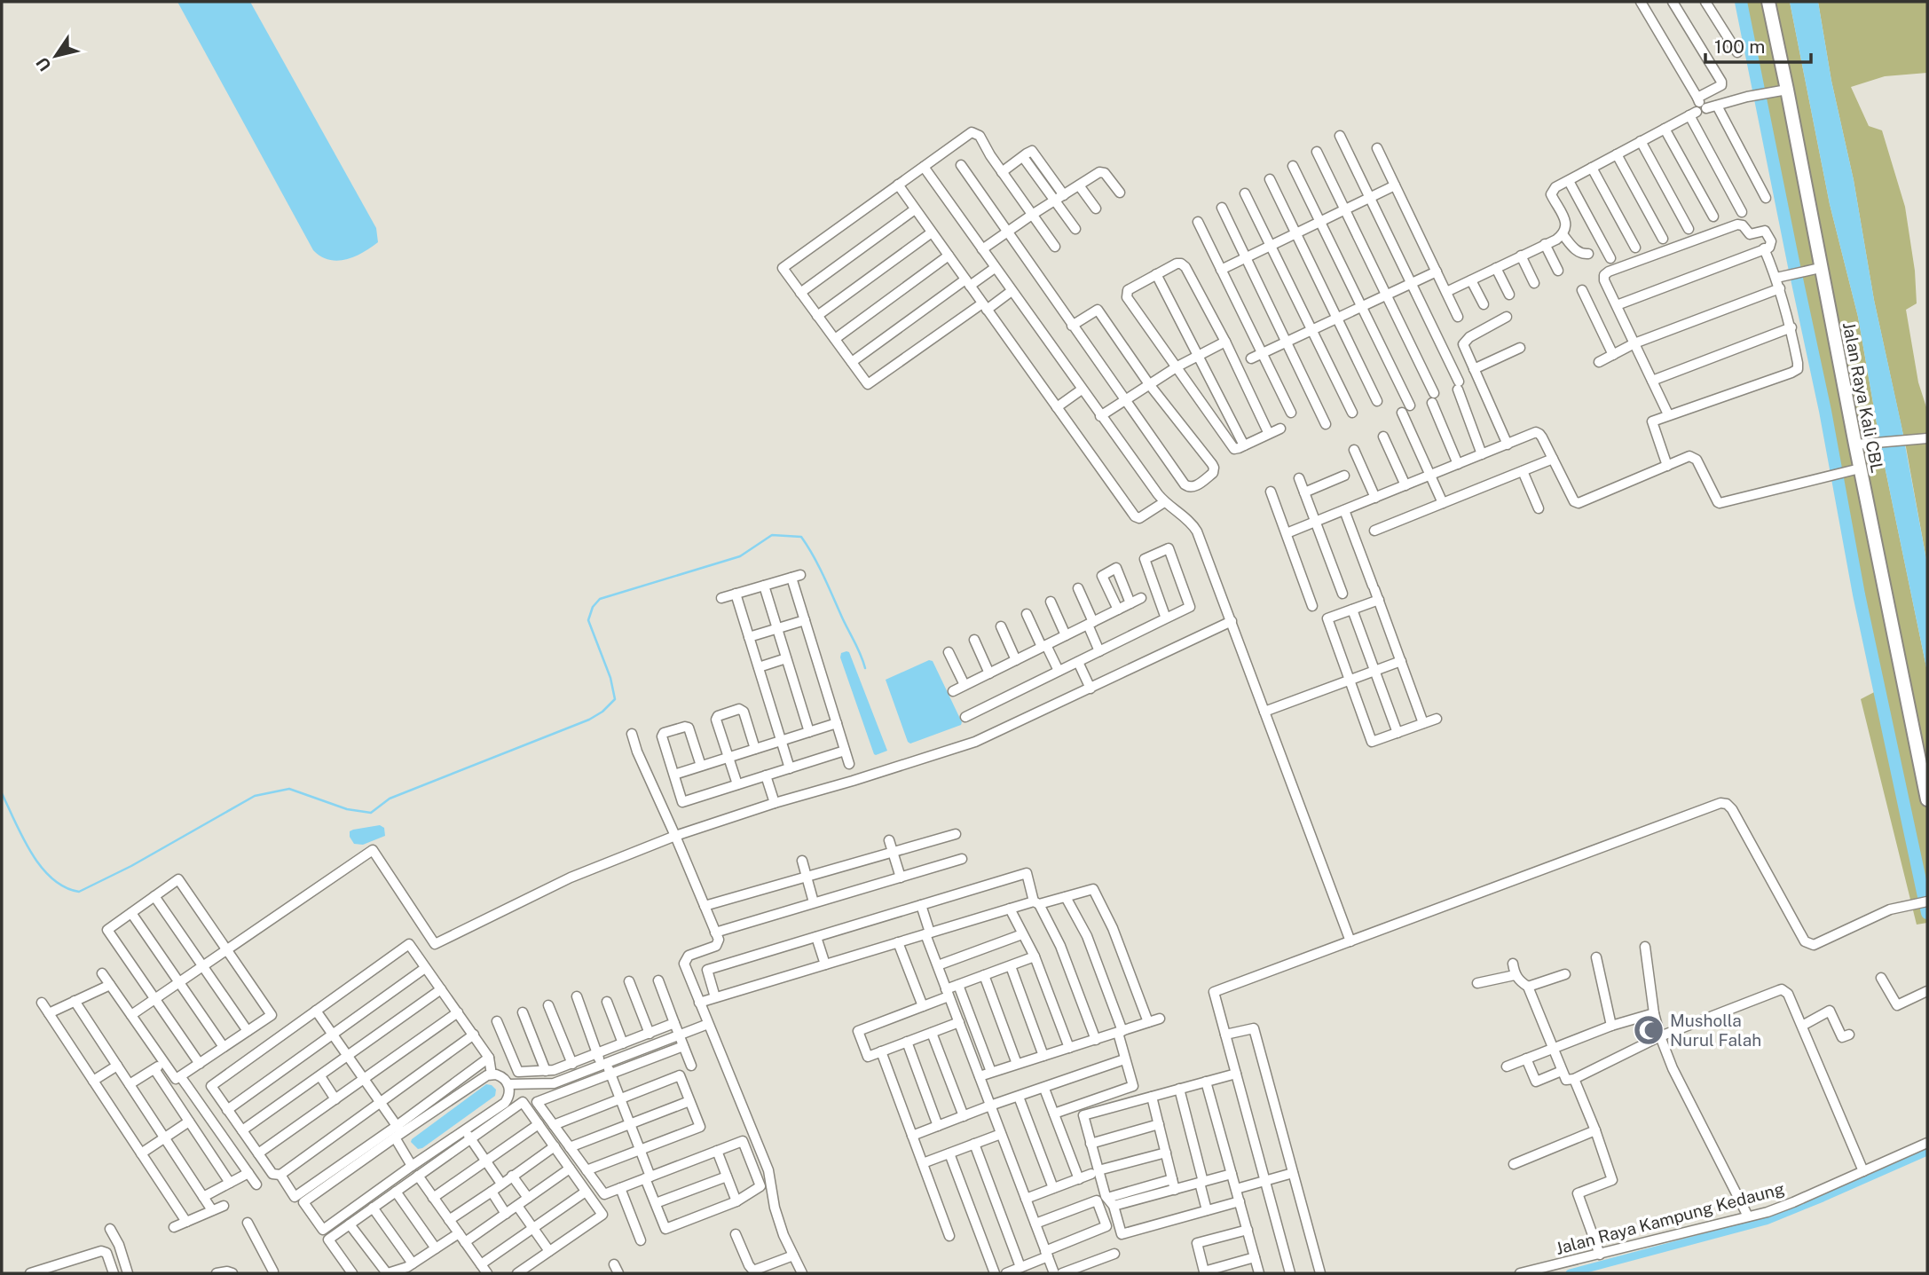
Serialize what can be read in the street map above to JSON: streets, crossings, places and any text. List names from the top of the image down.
{
  "streets": {
    "main road": ["Jalan Raya Kali CBL"],
    "street": ["Jalan Raya Kampung Kedaung"]
  },
  "places": {
    "mosque": ["Musholla Nurul Falah"]
  },
  "scale_bar": "100 m",
  "north": "bottom left"
}
